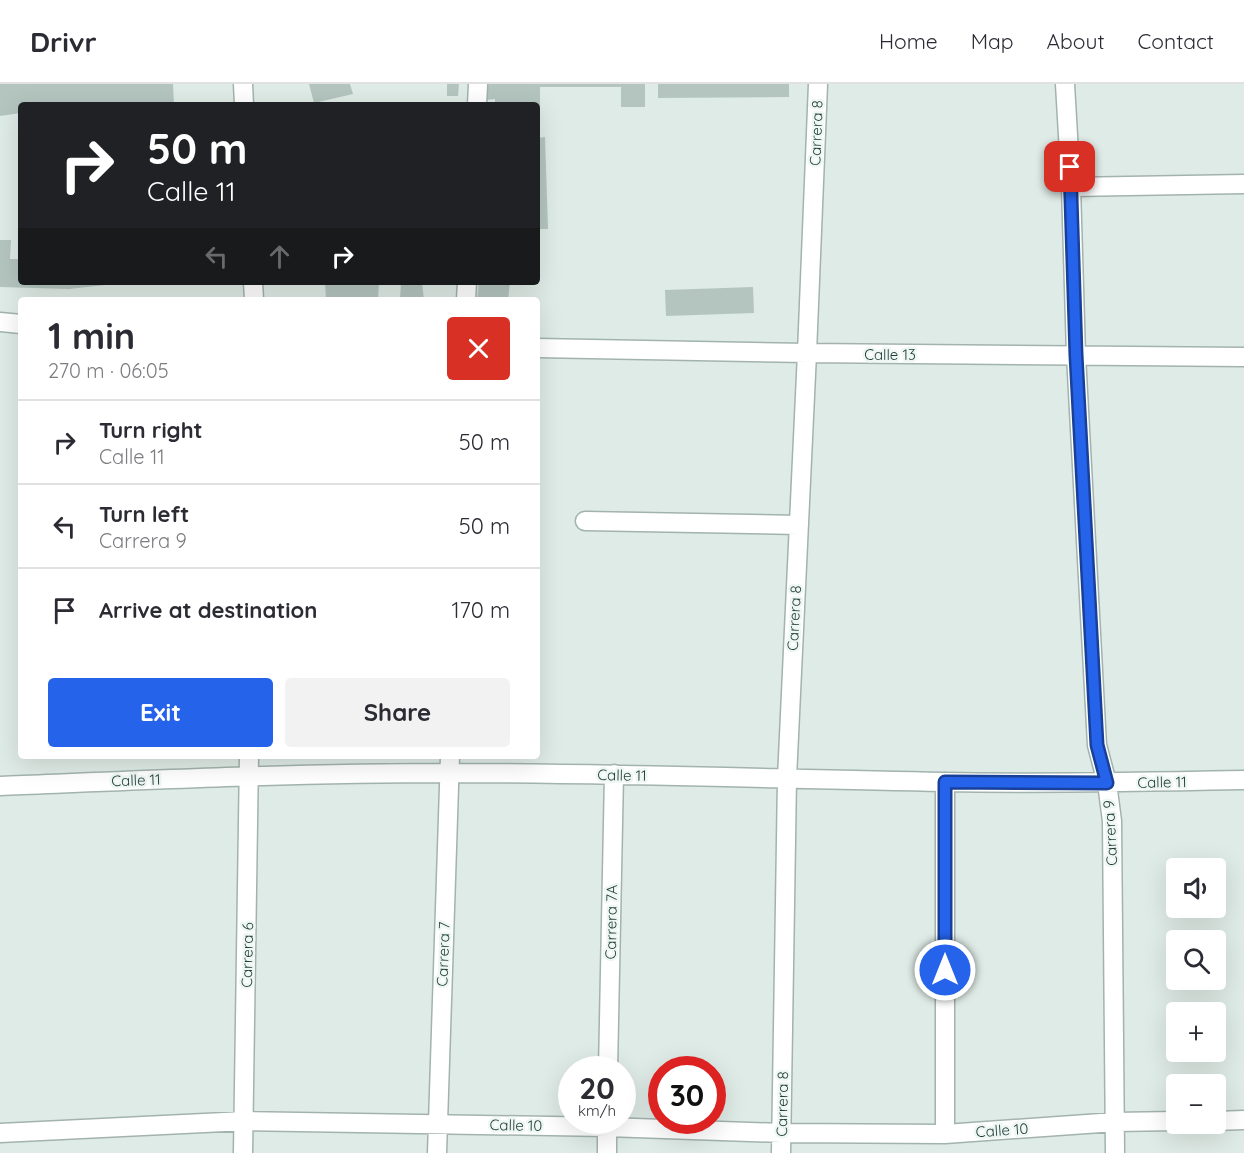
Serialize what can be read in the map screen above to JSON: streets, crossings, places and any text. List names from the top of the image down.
{
  "streets": {
    "street": [
      "Carrera 8",
      "Calle 13",
      "Calle 11",
      "Carrera 9",
      "Carrera 7A",
      "Carrera 7",
      "Carrera 6",
      "Calle 10"
    ]
  },
  "crossings": [
    ["Carrera 8", "Calle 13"],
    ["Carrera 8", "Calle 11"],
    ["Carrera 8", "Calle 10"],
    ["Calle 13", "Carrera 9"],
    ["Calle 11", "Carrera 9"],
    ["Calle 11", "Carrera 7A"],
    ["Calle 11", "Carrera 7"],
    ["Calle 11", "Carrera 6"],
    ["Carrera 9", "Calle 10"],
    ["Carrera 7", "Calle 10"],
    ["Carrera 6", "Calle 10"]
  ],
  "page": {
    "header": "Drivr",
    "nav": [
      "Home",
      "Map",
      "About",
      "Contact"
    ],
    "turn": ["50 m", "Calle 11"],
    "heading": ["1 min", "270 m · 06:05"],
    "list": [
      {
        "name": "Turn right",
        "note": "Calle 11",
        "value": "50 m"
      },
      {
        "name": "Turn left",
        "note": "Carrera 9",
        "value": "50 m"
      },
      {
        "name": "Arrive at destination",
        "value": "170 m"
      }
    ],
    "buttons": ["Exit", "Share"],
    "map_buttons": ["+", "−"],
    "speed": "20 km/h",
    "limit": "30"
  }
}
